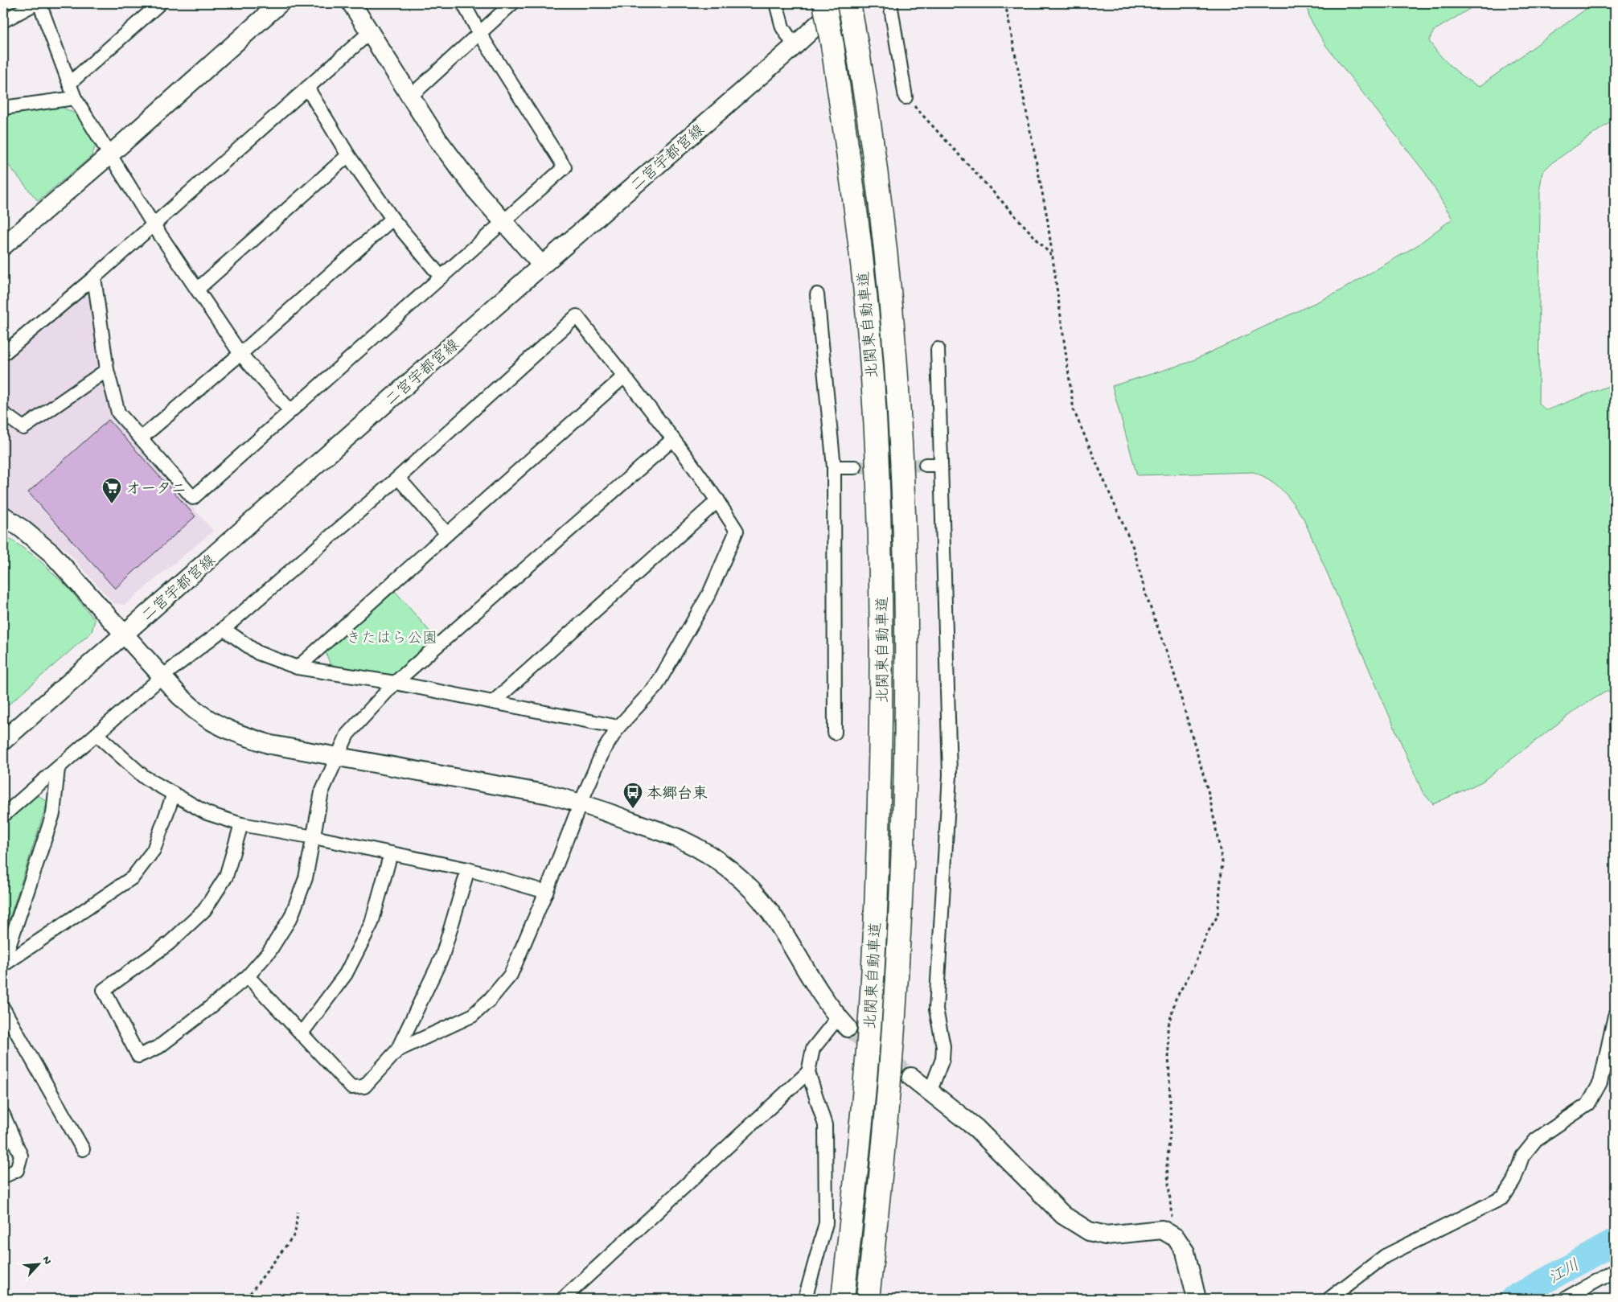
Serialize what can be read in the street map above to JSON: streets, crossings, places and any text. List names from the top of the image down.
{
  "streets": {
    "highway": ["北関東自動車道"],
    "street": ["二宮宇都宮線"]
  },
  "water": ["江川"],
  "parks": ["きたはら公園"],
  "places": {
    "supermarket": ["オータニ"],
    "bus stop": ["本郷台東"]
  },
  "north": "top right"
}
